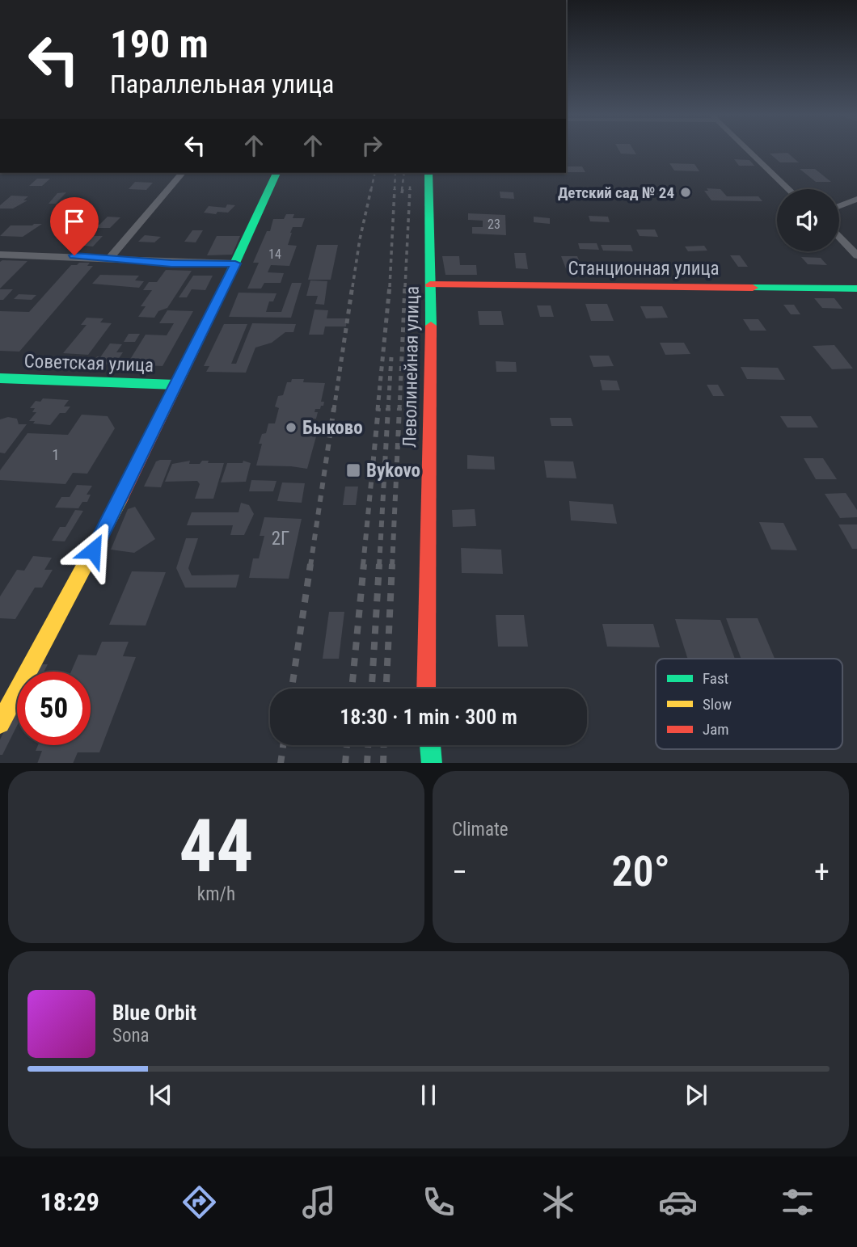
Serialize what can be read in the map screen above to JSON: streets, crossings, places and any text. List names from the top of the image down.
{
  "streets": {
    "main road": ["Станционная улица", "Советская улица", "Леволинейная улица"]
  },
  "crossings": [
    ["Станционная улица", "Леволинейная улица"]
  ],
  "places": {
    "other": ["Детский сад № 24", "Быково"],
    "transit": ["Bykovo"]
  },
  "house_numbers": [
    "23",
    "14",
    "1",
    "2Г"
  ],
  "legend": ["Fast", "Slow", "Jam"],
  "page": {
    "turn": ["190 m", "Параллельная улица"],
    "limit": "50",
    "trip": "18:30 · 1 min · 300 m",
    "tile": [
      ["44", "km/h"],
      "Climate"
    ],
    "heat": ["−", "20°", "+"],
    "song": ["Blue Orbit", "Sona"],
    "tabs": "18:29"
  }
}
